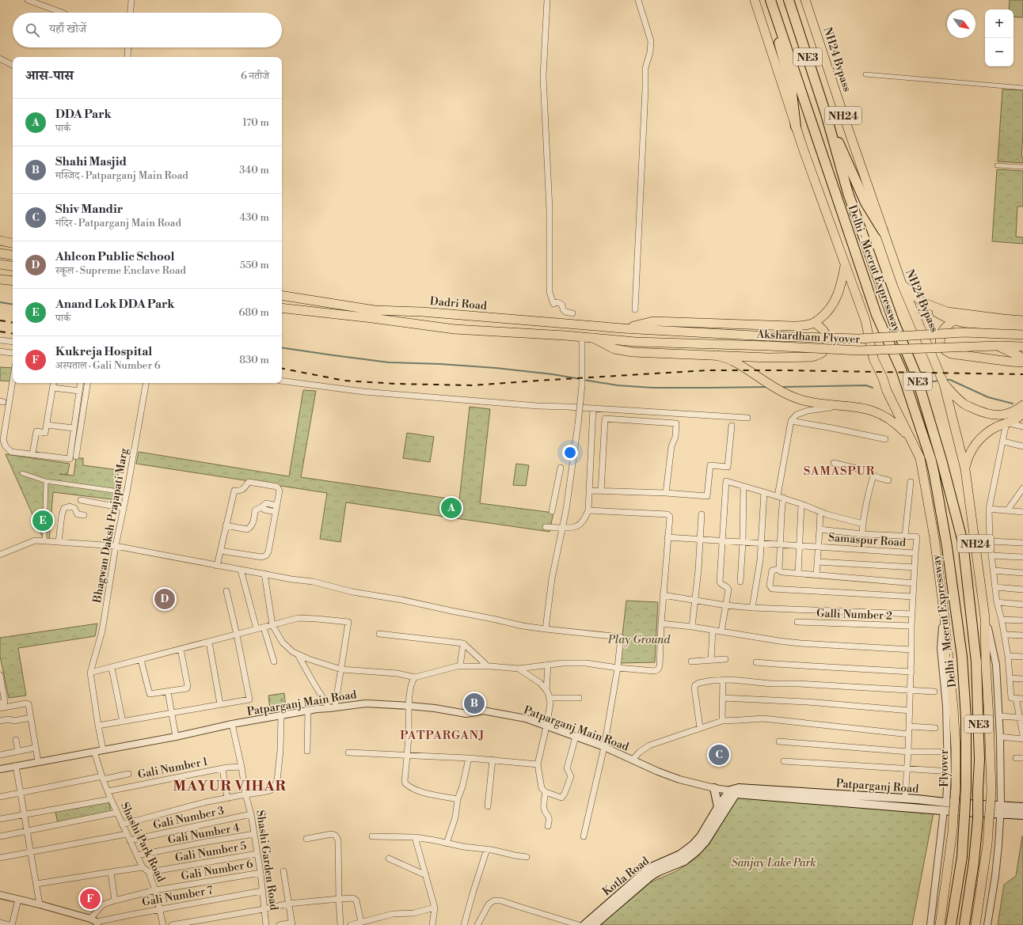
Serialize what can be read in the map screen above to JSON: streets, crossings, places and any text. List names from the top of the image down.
{
  "streets": {
    "highway": ["NE3", "Delhi - Meerut Expressway"],
    "main road": [
      "NH24 Bypass",
      "NH24",
      "Dadri Road",
      "Akshardham Flyover",
      "Flyover",
      "Patparganj Road",
      "Kotla Road"
    ],
    "street": [
      "Bhagwan Daksh Prajapati Marg",
      "Samaspur Road",
      "Galli Number 2",
      "Patparganj Main Road",
      "Gali Number 1",
      "Gali Number 3",
      "Gali Number 4",
      "Shashi Park Road",
      "Gali Number 5",
      "Shashi Garden Road",
      "Gali Number 6",
      "Gali Number 7"
    ]
  },
  "crossings": [
    ["Dadri Road", "Akshardham Flyover"],
    ["Samaspur Road", "Galli Number 2"],
    ["Samaspur Road", "Patparganj Road"],
    ["Patparganj Main Road", "Patparganj Road"],
    ["Patparganj Main Road", "Shashi Park Road"],
    ["Patparganj Main Road", "Shashi Garden Road"],
    ["Patparganj Main Road", "Kotla Road"],
    ["Gali Number 1", "Shashi Park Road"],
    ["Gali Number 1", "Shashi Garden Road"],
    ["Patparganj Road", "Kotla Road"],
    ["Gali Number 3", "Shashi Park Road"],
    ["Gali Number 3", "Shashi Garden Road"],
    ["Gali Number 4", "Shashi Park Road"],
    ["Gali Number 4", "Shashi Garden Road"],
    ["Shashi Park Road", "Gali Number 5"],
    ["Shashi Park Road", "Gali Number 6"],
    ["Shashi Park Road", "Gali Number 7"],
    ["Gali Number 5", "Shashi Garden Road"],
    ["Shashi Garden Road", "Gali Number 6"],
    ["Shashi Garden Road", "Gali Number 7"]
  ],
  "districts": ["SAMASPUR", "PATPARGANJ", "MAYUR VIHAR"],
  "parks": ["Play Ground", "Sanjay Lake Park"],
  "north": "bottom right",
  "page": {
    "map_buttons": ["+", "−"],
    "search": "यहाँ खोजें",
    "heading": ["आस-पास", "6 नतीजे"],
    "list": [
      {
        "mark": "A",
        "name": "DDA Park",
        "note": "पार्क",
        "value": "170 m"
      },
      {
        "mark": "B",
        "name": "Shahi Masjid",
        "note": "मस्जिद · Patparganj Main Road",
        "value": "340 m"
      },
      {
        "mark": "C",
        "name": "Shiv Mandir",
        "note": "मंदिर · Patparganj Main Road",
        "value": "430 m"
      },
      {
        "mark": "D",
        "name": "Ahlcon Public School",
        "note": "स्कूल · Supreme Enclave Road",
        "value": "550 m"
      },
      {
        "mark": "E",
        "name": "Anand Lok DDA Park",
        "note": "पार्क",
        "value": "680 m"
      },
      {
        "mark": "F",
        "name": "Kukreja Hospital",
        "note": "अस्पताल · Gali Number 6",
        "value": "830 m"
      }
    ],
    "pins": [
      "A",
      "E",
      "D",
      "B",
      "C",
      "F"
    ]
  }
}
